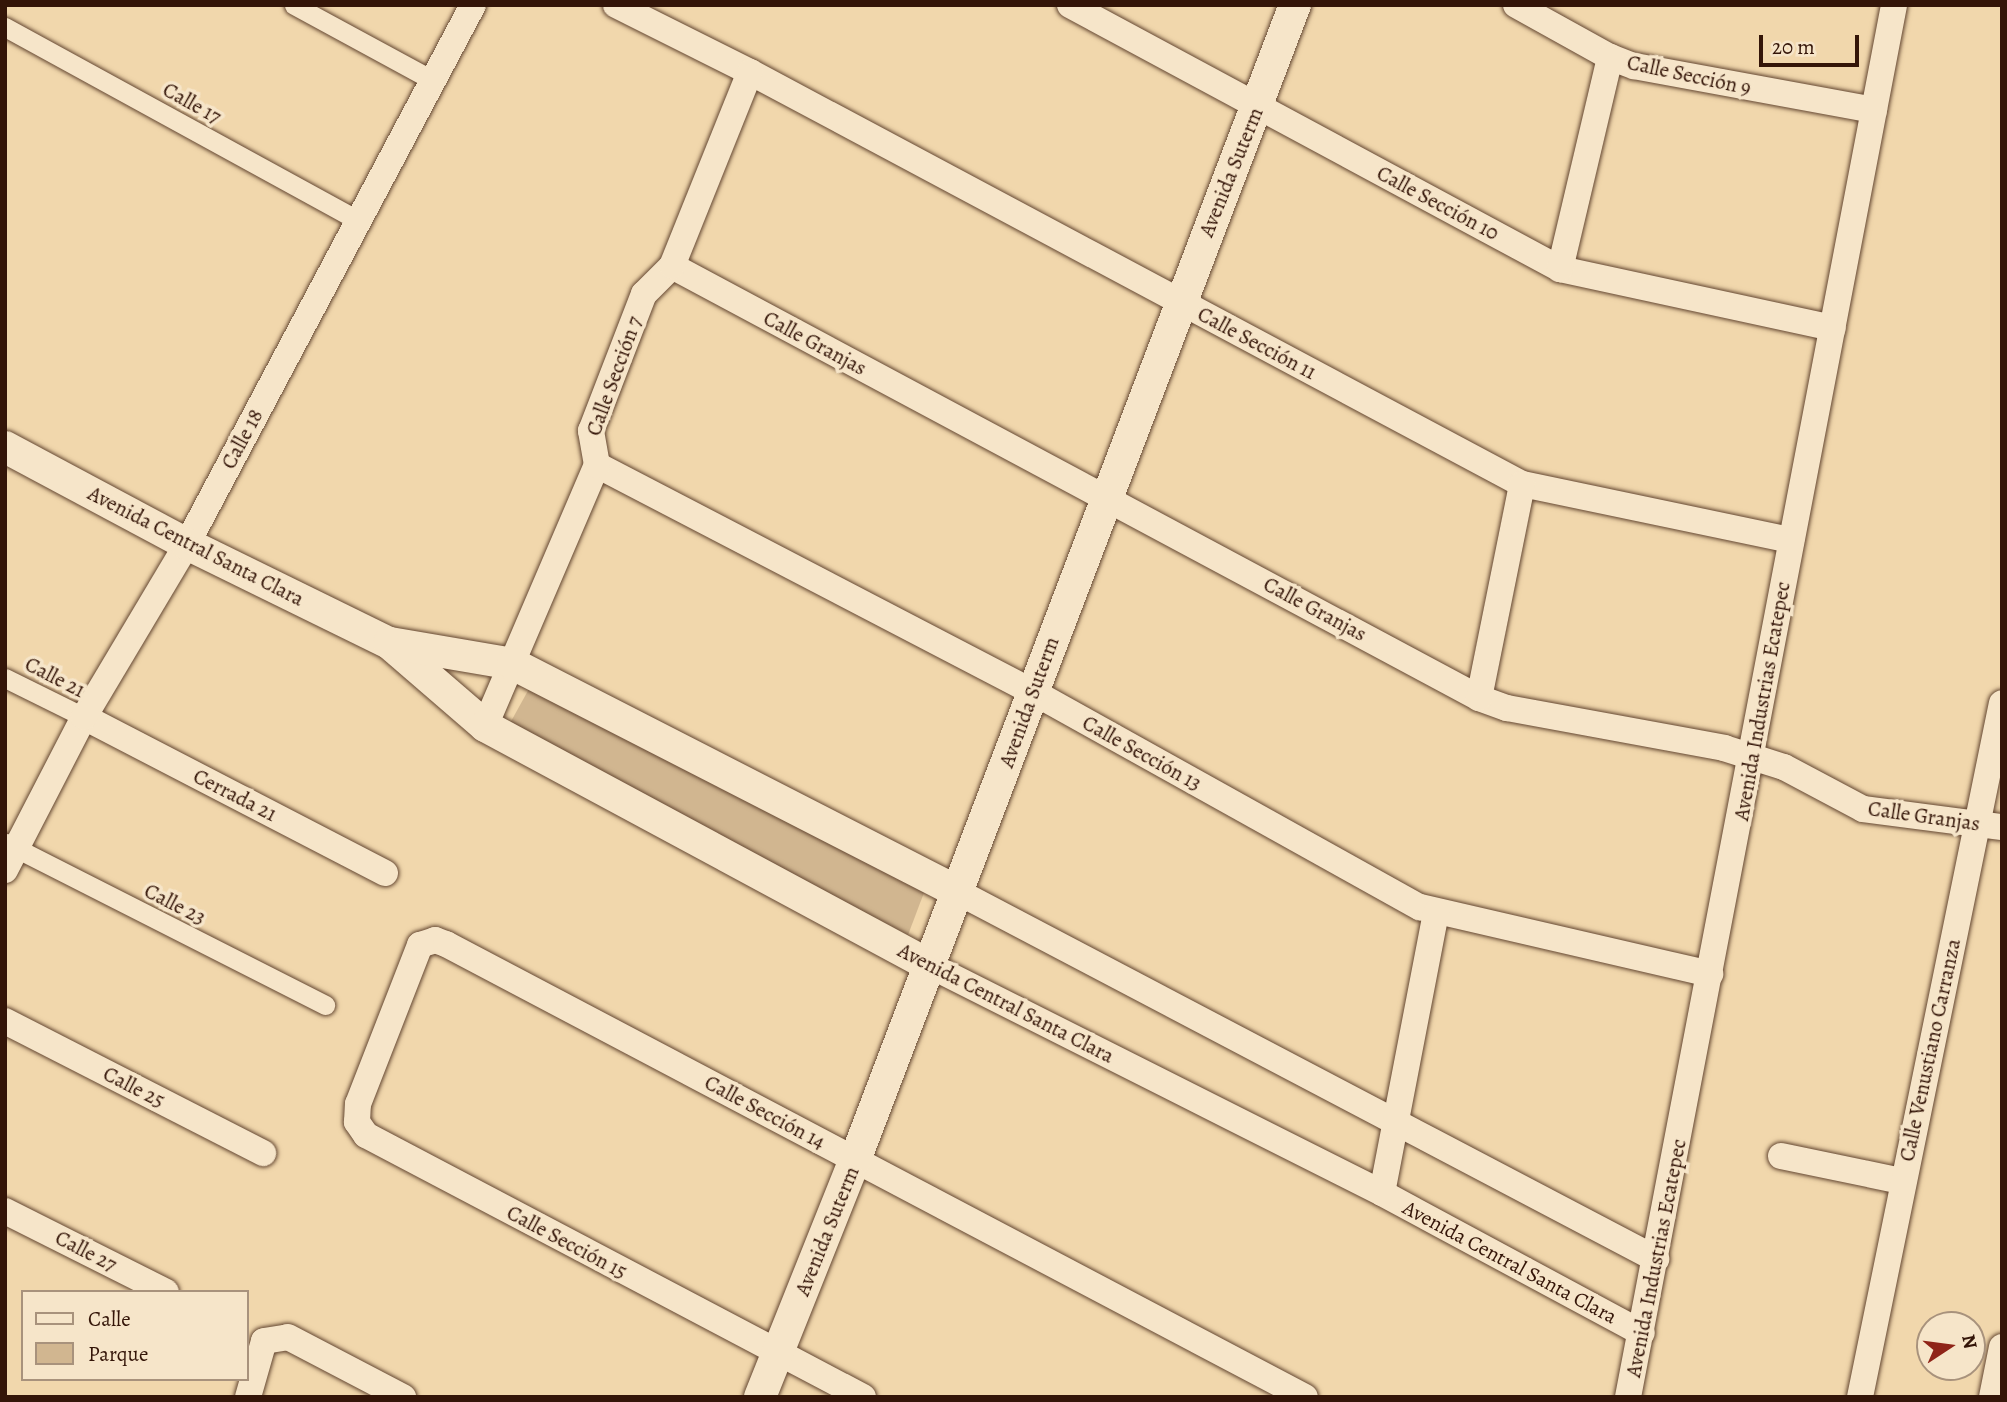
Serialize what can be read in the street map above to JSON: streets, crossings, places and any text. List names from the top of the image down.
{
  "streets": {
    "street": [
      "Calle Sección 9",
      "Calle 17",
      "Avenida Suterm",
      "Calle Sección 10",
      "Calle Granjas",
      "Calle Sección 11",
      "Calle Sección 7",
      "Calle 18",
      "Avenida Central Santa Clara",
      "Calle 21",
      "Avenida Industrias Ecatepec",
      "Calle Sección 13",
      "Cerrada 21",
      "Calle 23",
      "Calle Venustiano Carranza",
      "Calle 25",
      "Calle Sección 14",
      "Calle Sección 15",
      "Calle 27"
    ]
  },
  "crossings": [
    ["Calle Sección 9", "Avenida Industrias Ecatepec"],
    ["Calle 17", "Calle 18"],
    ["Avenida Suterm", "Calle Sección 10"],
    ["Avenida Suterm", "Calle Granjas"],
    ["Avenida Suterm", "Calle Sección 11"],
    ["Avenida Suterm", "Avenida Central Santa Clara"],
    ["Avenida Suterm", "Calle Sección 13"],
    ["Avenida Suterm", "Calle Sección 14"],
    ["Avenida Suterm", "Calle Sección 15"],
    ["Calle Sección 10", "Avenida Industrias Ecatepec"],
    ["Calle Granjas", "Calle Sección 7"],
    ["Calle Granjas", "Avenida Industrias Ecatepec"],
    ["Calle Granjas", "Calle Venustiano Carranza"],
    ["Calle Sección 11", "Calle Sección 7"],
    ["Calle Sección 11", "Avenida Industrias Ecatepec"],
    ["Calle Sección 7", "Avenida Central Santa Clara"],
    ["Calle Sección 7", "Calle Sección 13"],
    ["Calle 18", "Avenida Central Santa Clara"],
    ["Calle 18", "Calle 21"],
    ["Calle 18", "Cerrada 21"],
    ["Calle 18", "Calle 23"],
    ["Avenida Central Santa Clara", "Avenida Industrias Ecatepec"],
    ["Calle 21", "Cerrada 21"],
    ["Avenida Industrias Ecatepec", "Calle Sección 13"],
    ["Calle Sección 14", "Calle Sección 15"]
  ],
  "legend": ["Calle", "Parque"],
  "scale_bar": "20 m",
  "north": "right"
}
